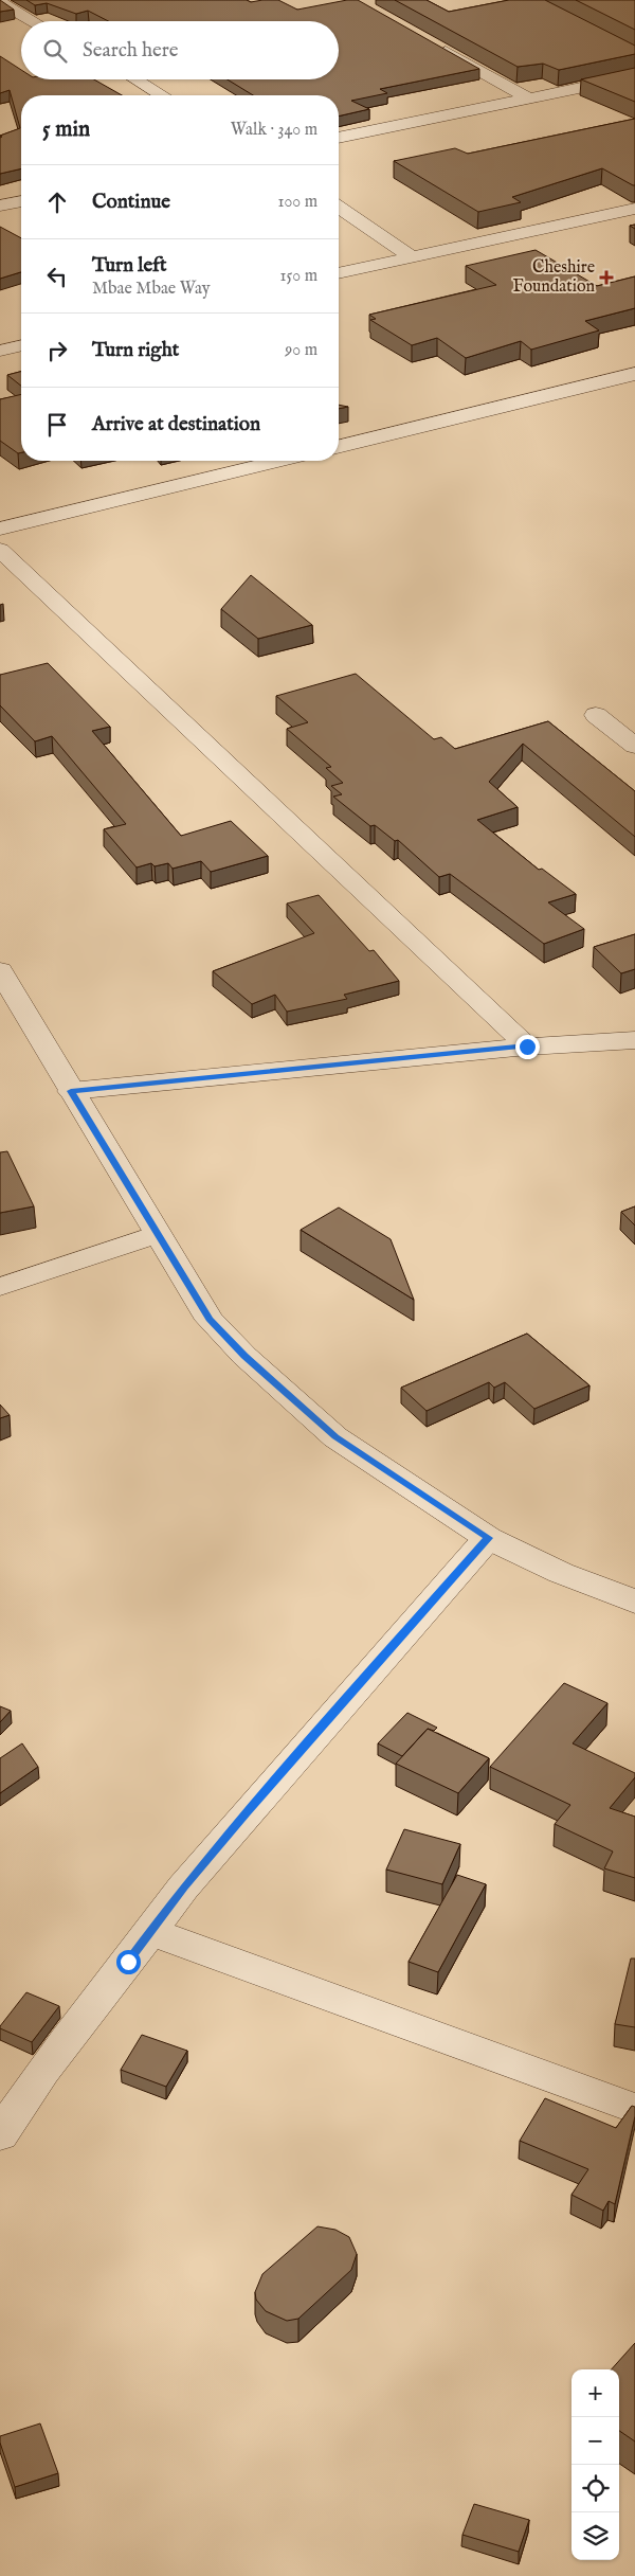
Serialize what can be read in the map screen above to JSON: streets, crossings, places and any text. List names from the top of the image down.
{
  "places": {
    "health": ["Cheshire Foundation"]
  },
  "page": {
    "search": "Search here",
    "heading": ["5 min", "Walk · 340 m"],
    "list": [
      ["Continue", "100 m"],
      ["Turn left", "Mbae Mbae Way", "150 m"],
      ["Turn right", "90 m"],
      "Arrive at destination"
    ],
    "map_buttons": ["+", "−"]
  }
}
